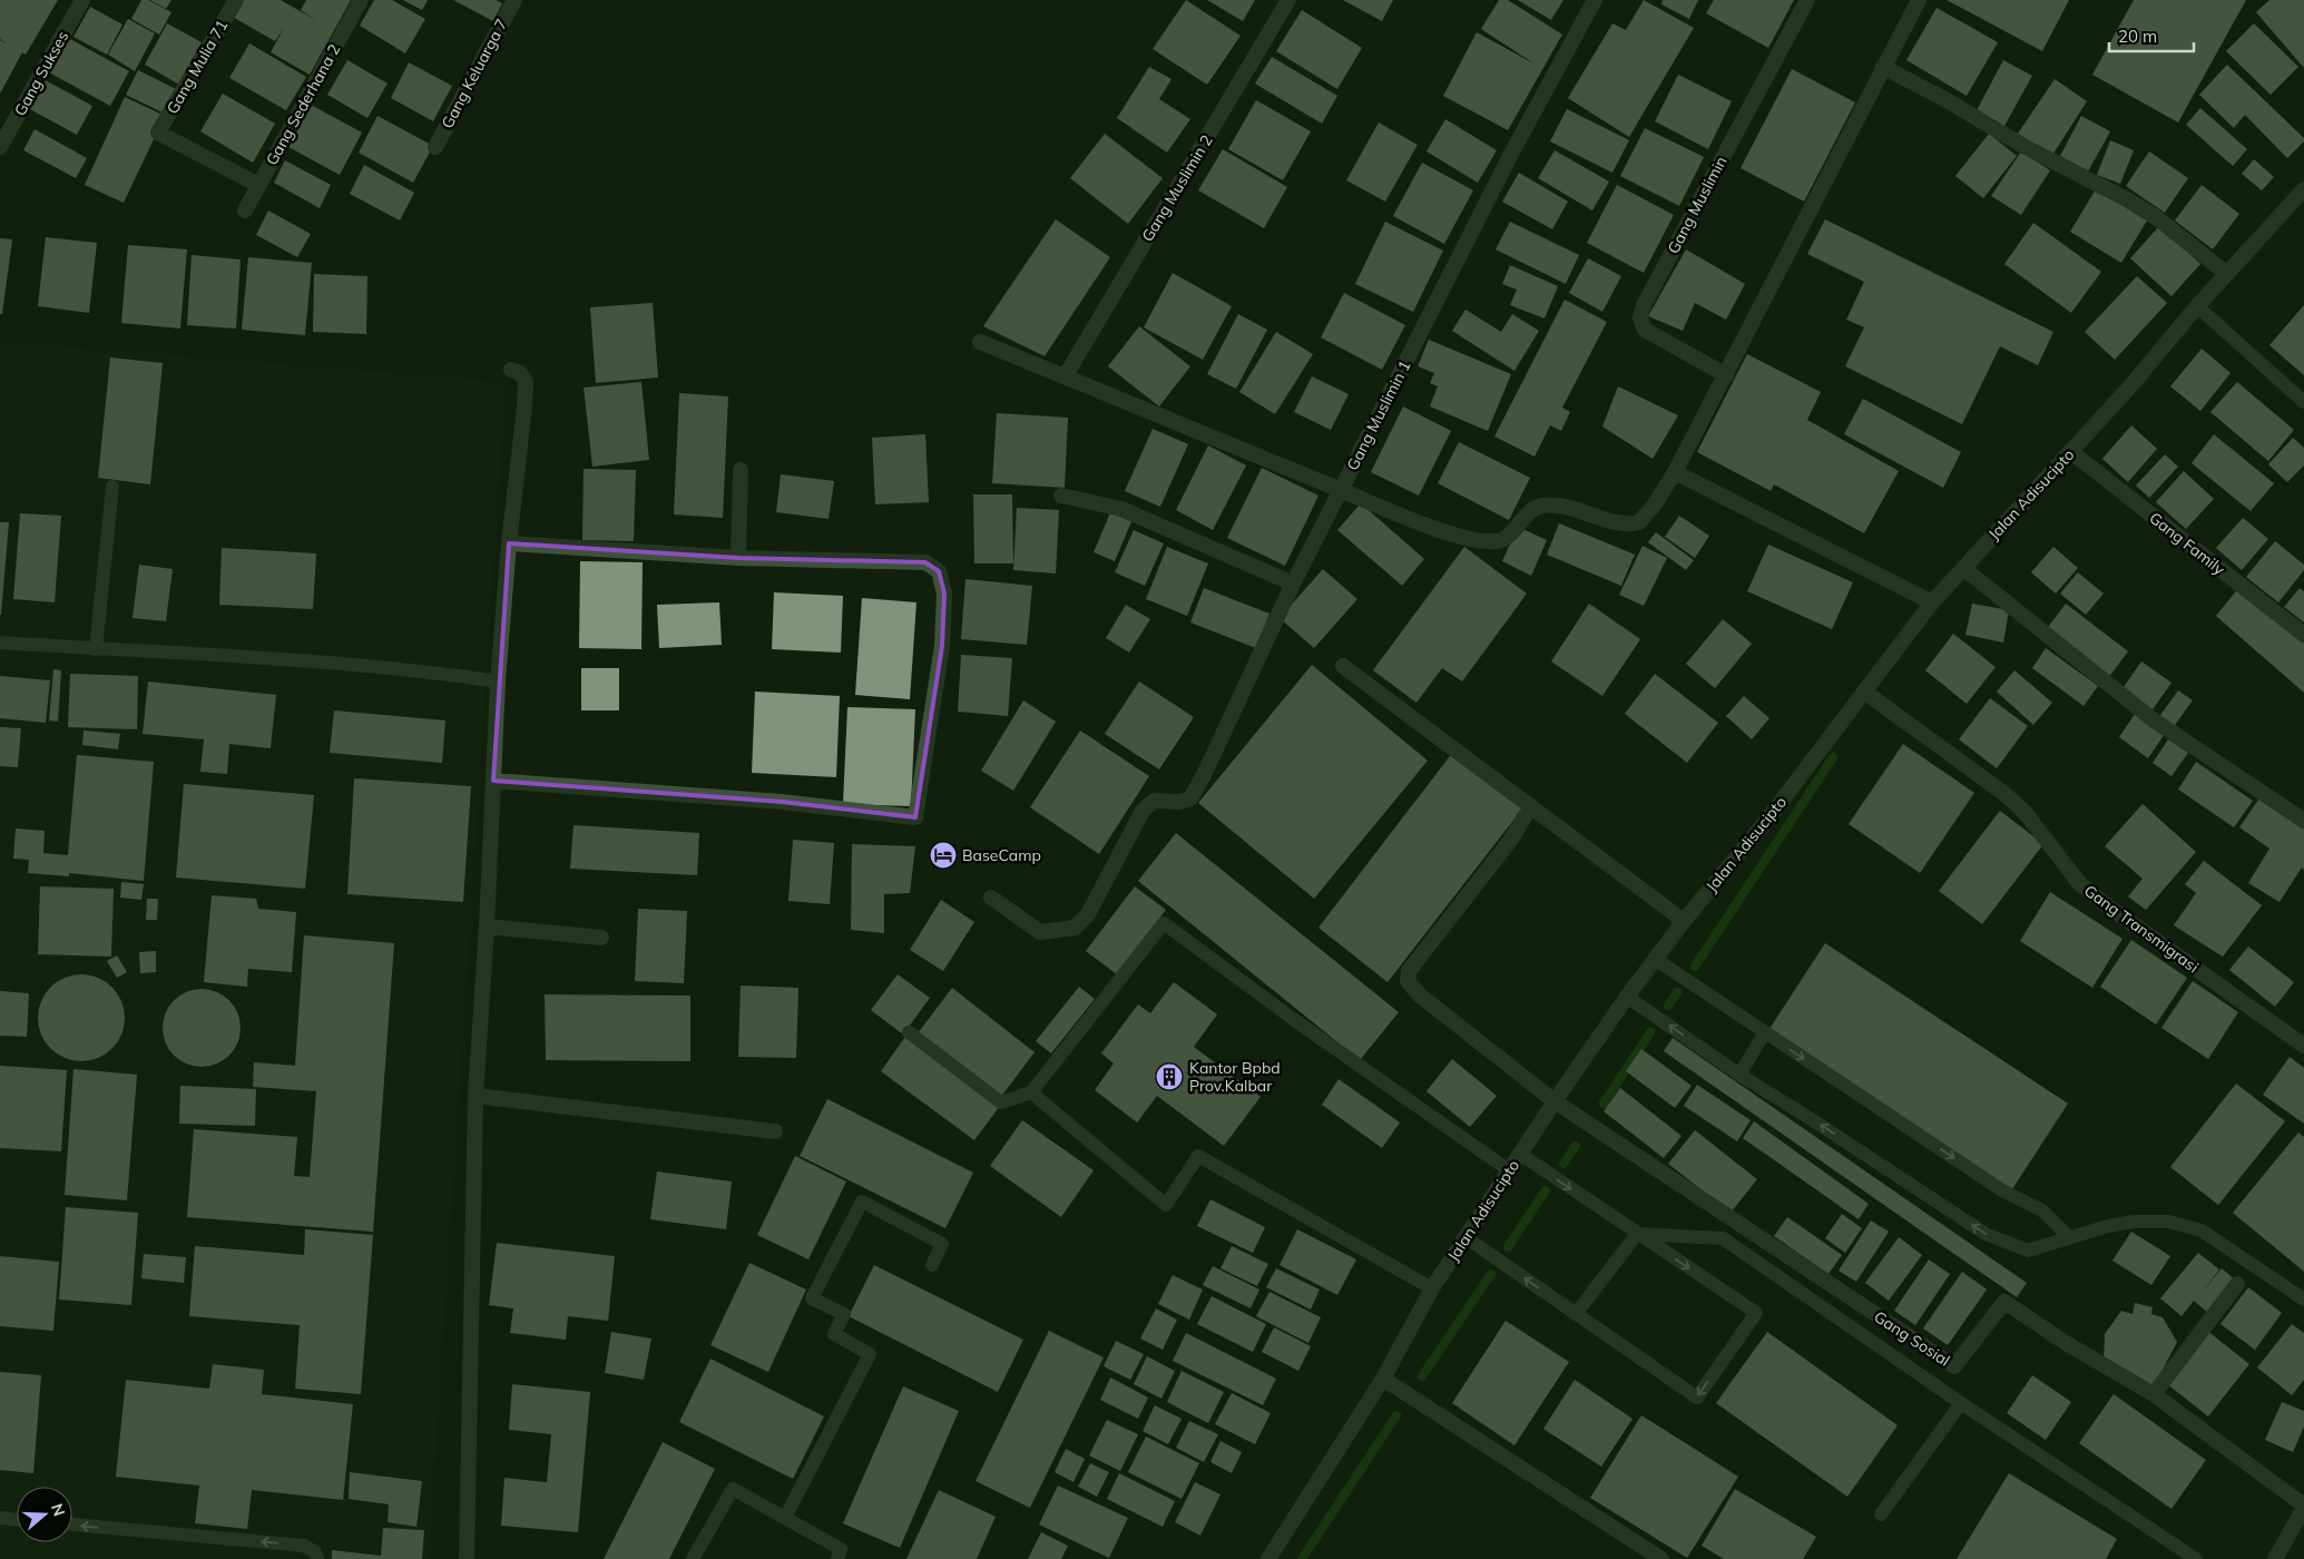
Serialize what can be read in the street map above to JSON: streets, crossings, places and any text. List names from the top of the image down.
{
  "streets": {
    "street": [
      "Gang Mulia 71",
      "Gang Sukses",
      "Gang Keluarga 7",
      "Gang Sederhana 2",
      "Gang Muslimin 2",
      "Gang Muslimin",
      "Gang Muslimin 1",
      "Jalan Adisucipto",
      "Gang Family",
      "Gang Transmigrasi",
      "Gang Sosial"
    ]
  },
  "crossings": [
    ["Gang Mulia 71", "Gang Sederhana 2"],
    ["Jalan Adisucipto", "Gang Family"],
    ["Jalan Adisucipto", "Gang Transmigrasi"],
    ["Jalan Adisucipto", "Gang Sosial"]
  ],
  "places": {
    "hotel": ["BaseCamp"],
    "building": ["Kantor Bpbd Prov.Kalbar"]
  },
  "scale_bar": "20 m",
  "north": "right"
}
